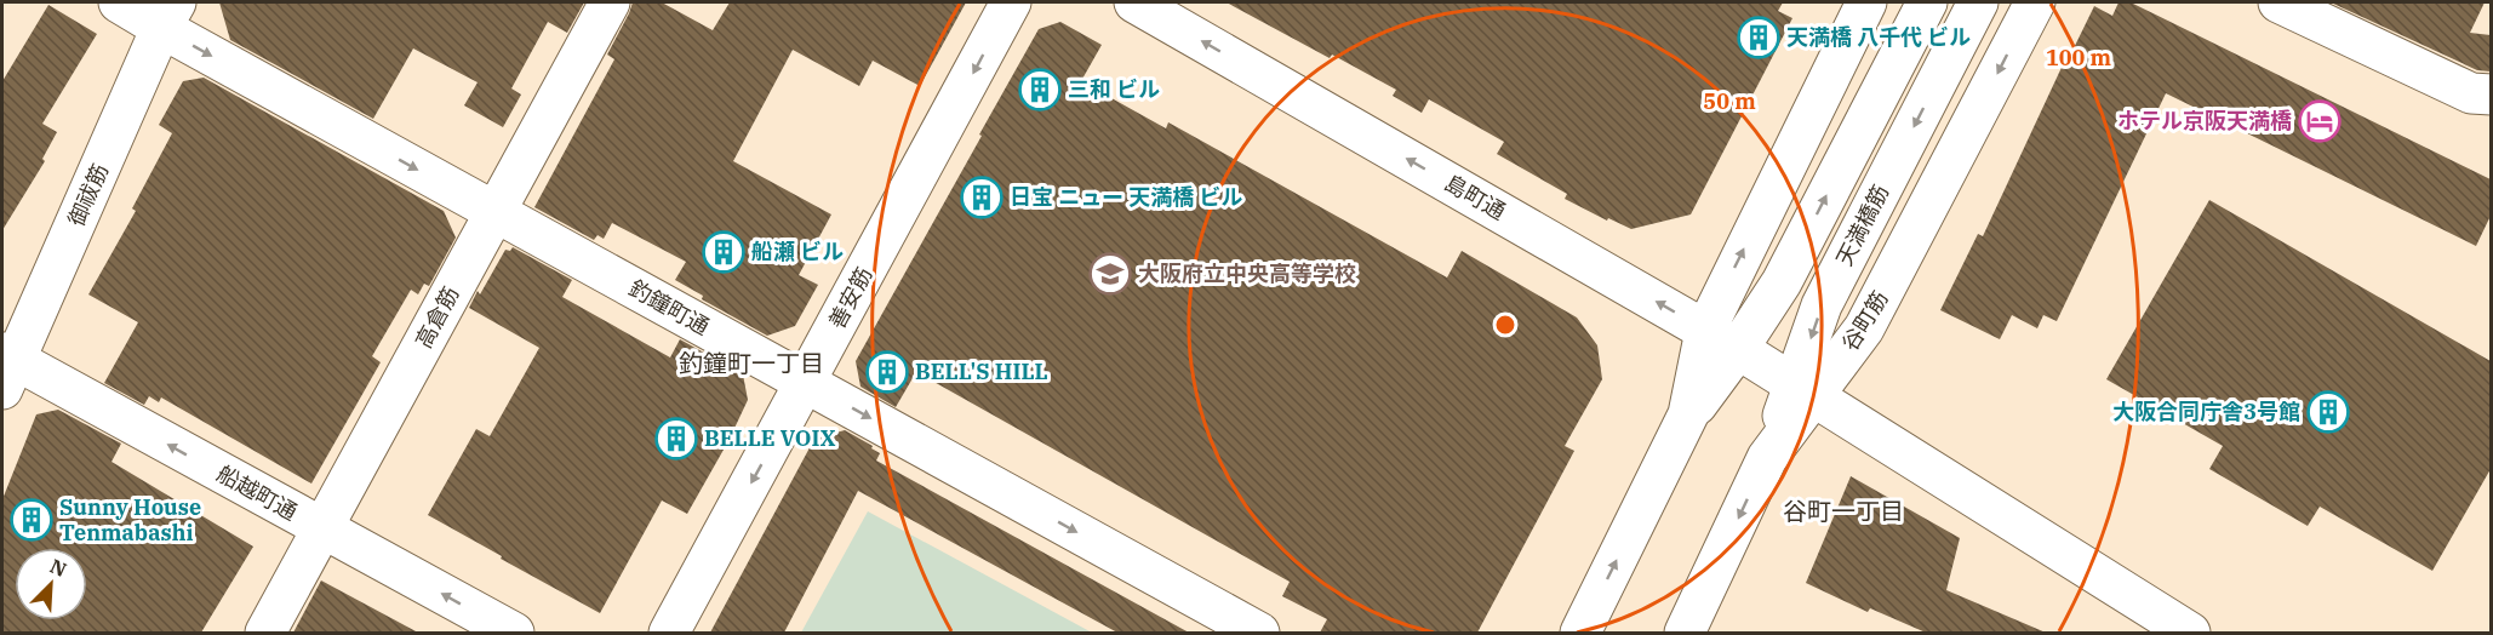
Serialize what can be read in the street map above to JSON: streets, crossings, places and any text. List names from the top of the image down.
{
  "streets": {
    "street": [
      "御祓筋",
      "島町通",
      "天満橋筋",
      "善安筋",
      "釣鐘町通",
      "高倉筋",
      "谷町筋",
      "船越町通"
    ]
  },
  "crossings": [
    ["御祓筋", "釣鐘町通"],
    ["御祓筋", "船越町通"],
    ["島町通", "天満橋筋"],
    ["島町通", "谷町筋"],
    ["天満橋筋", "谷町筋"],
    ["善安筋", "釣鐘町通"],
    ["釣鐘町通", "高倉筋"],
    ["高倉筋", "船越町通"]
  ],
  "one_way": [
    "島町通",
    "善安筋",
    "釣鐘町通",
    "船越町通"
  ],
  "districts": ["釣鐘町一丁目", "谷町一丁目"],
  "places": {
    "building": [
      "天満橋 八千代 ビル",
      "三和 ビル",
      "日宝 ニュー 天満橋 ビル",
      "船瀬 ビル",
      "BELL'S HILL",
      "大阪合同庁舎3号館",
      "BELLE VOIX",
      "Sunny House Tenmabashi"
    ],
    "hotel": ["ホテル京阪天満橋"],
    "school or university": ["大阪府立中央高等学校"]
  },
  "north": "top right",
  "rings": ["100 m", "50 m"]
}
